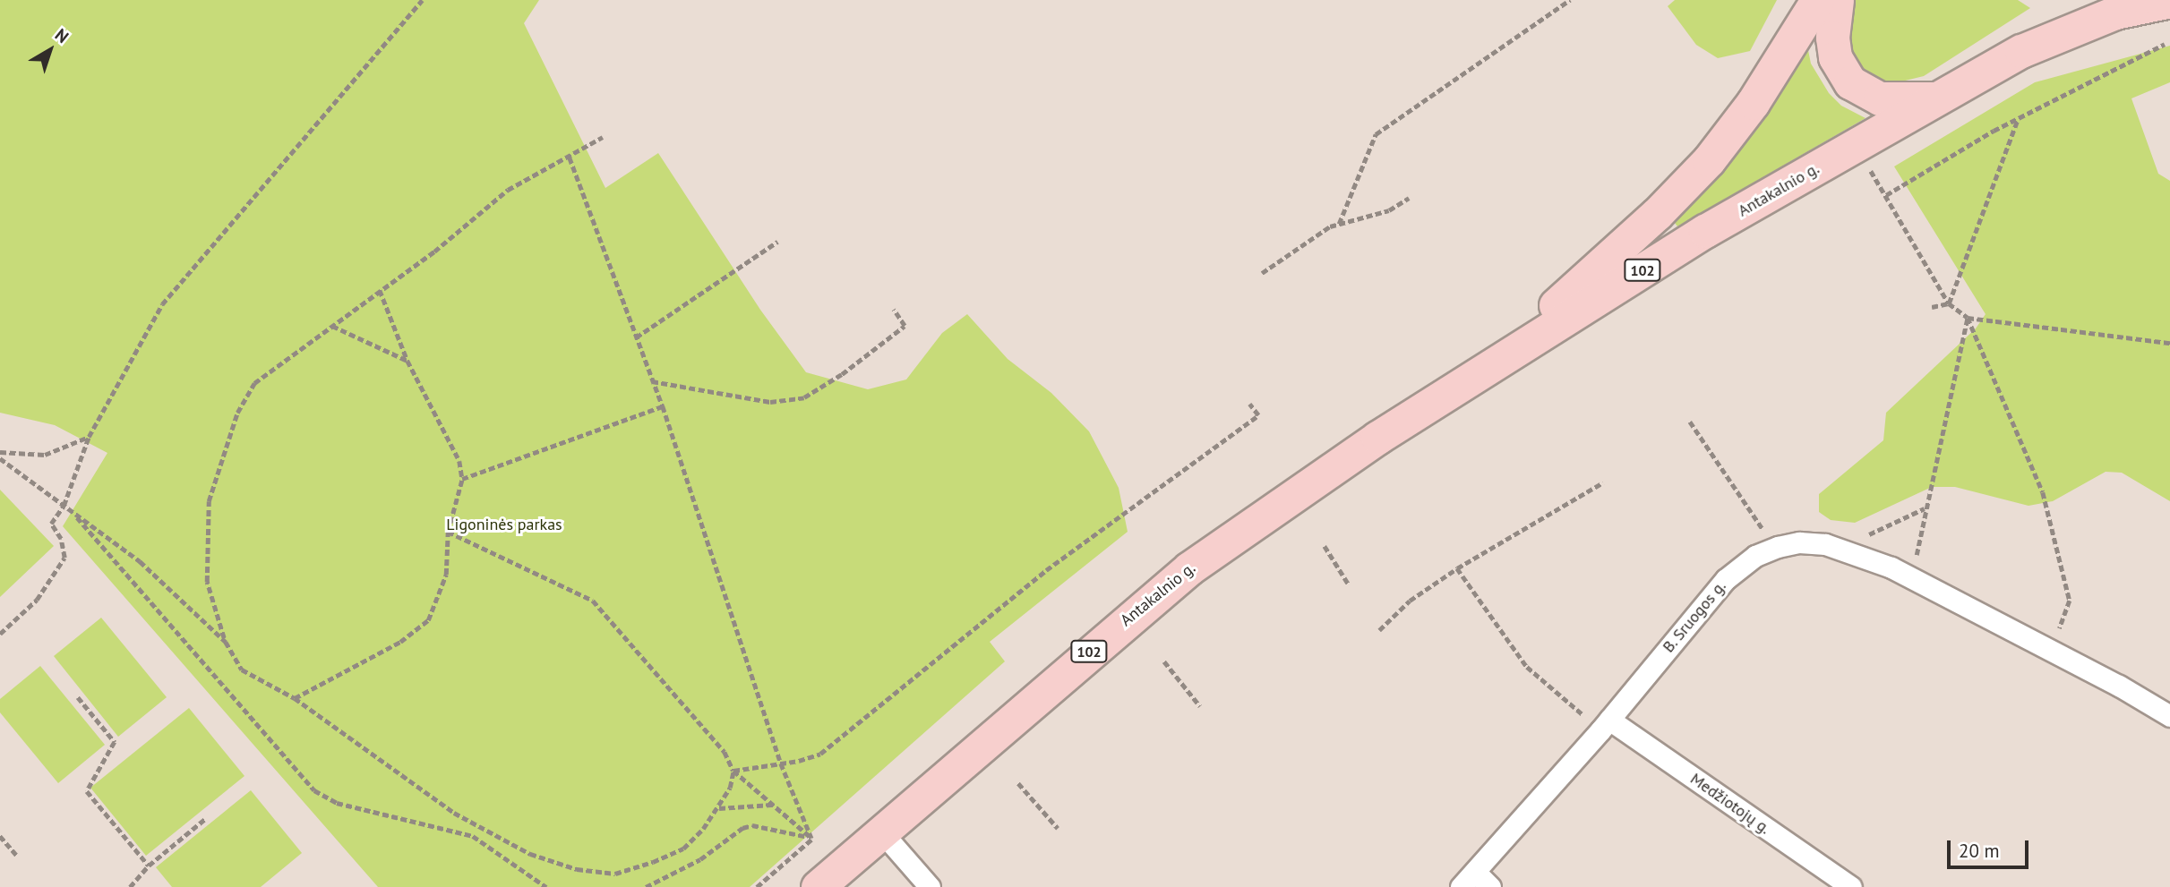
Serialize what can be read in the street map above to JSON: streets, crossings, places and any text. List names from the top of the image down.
{
  "streets": {
    "main road": ["Antakalnio g.", "102"],
    "street": ["B. Sruogos g.", "Medžiotojų g."]
  },
  "crossings": [
    ["B. Sruogos g.", "Medžiotojų g."]
  ],
  "parks": ["Ligoninės parkas"],
  "scale_bar": "20 m",
  "north": "top right"
}
